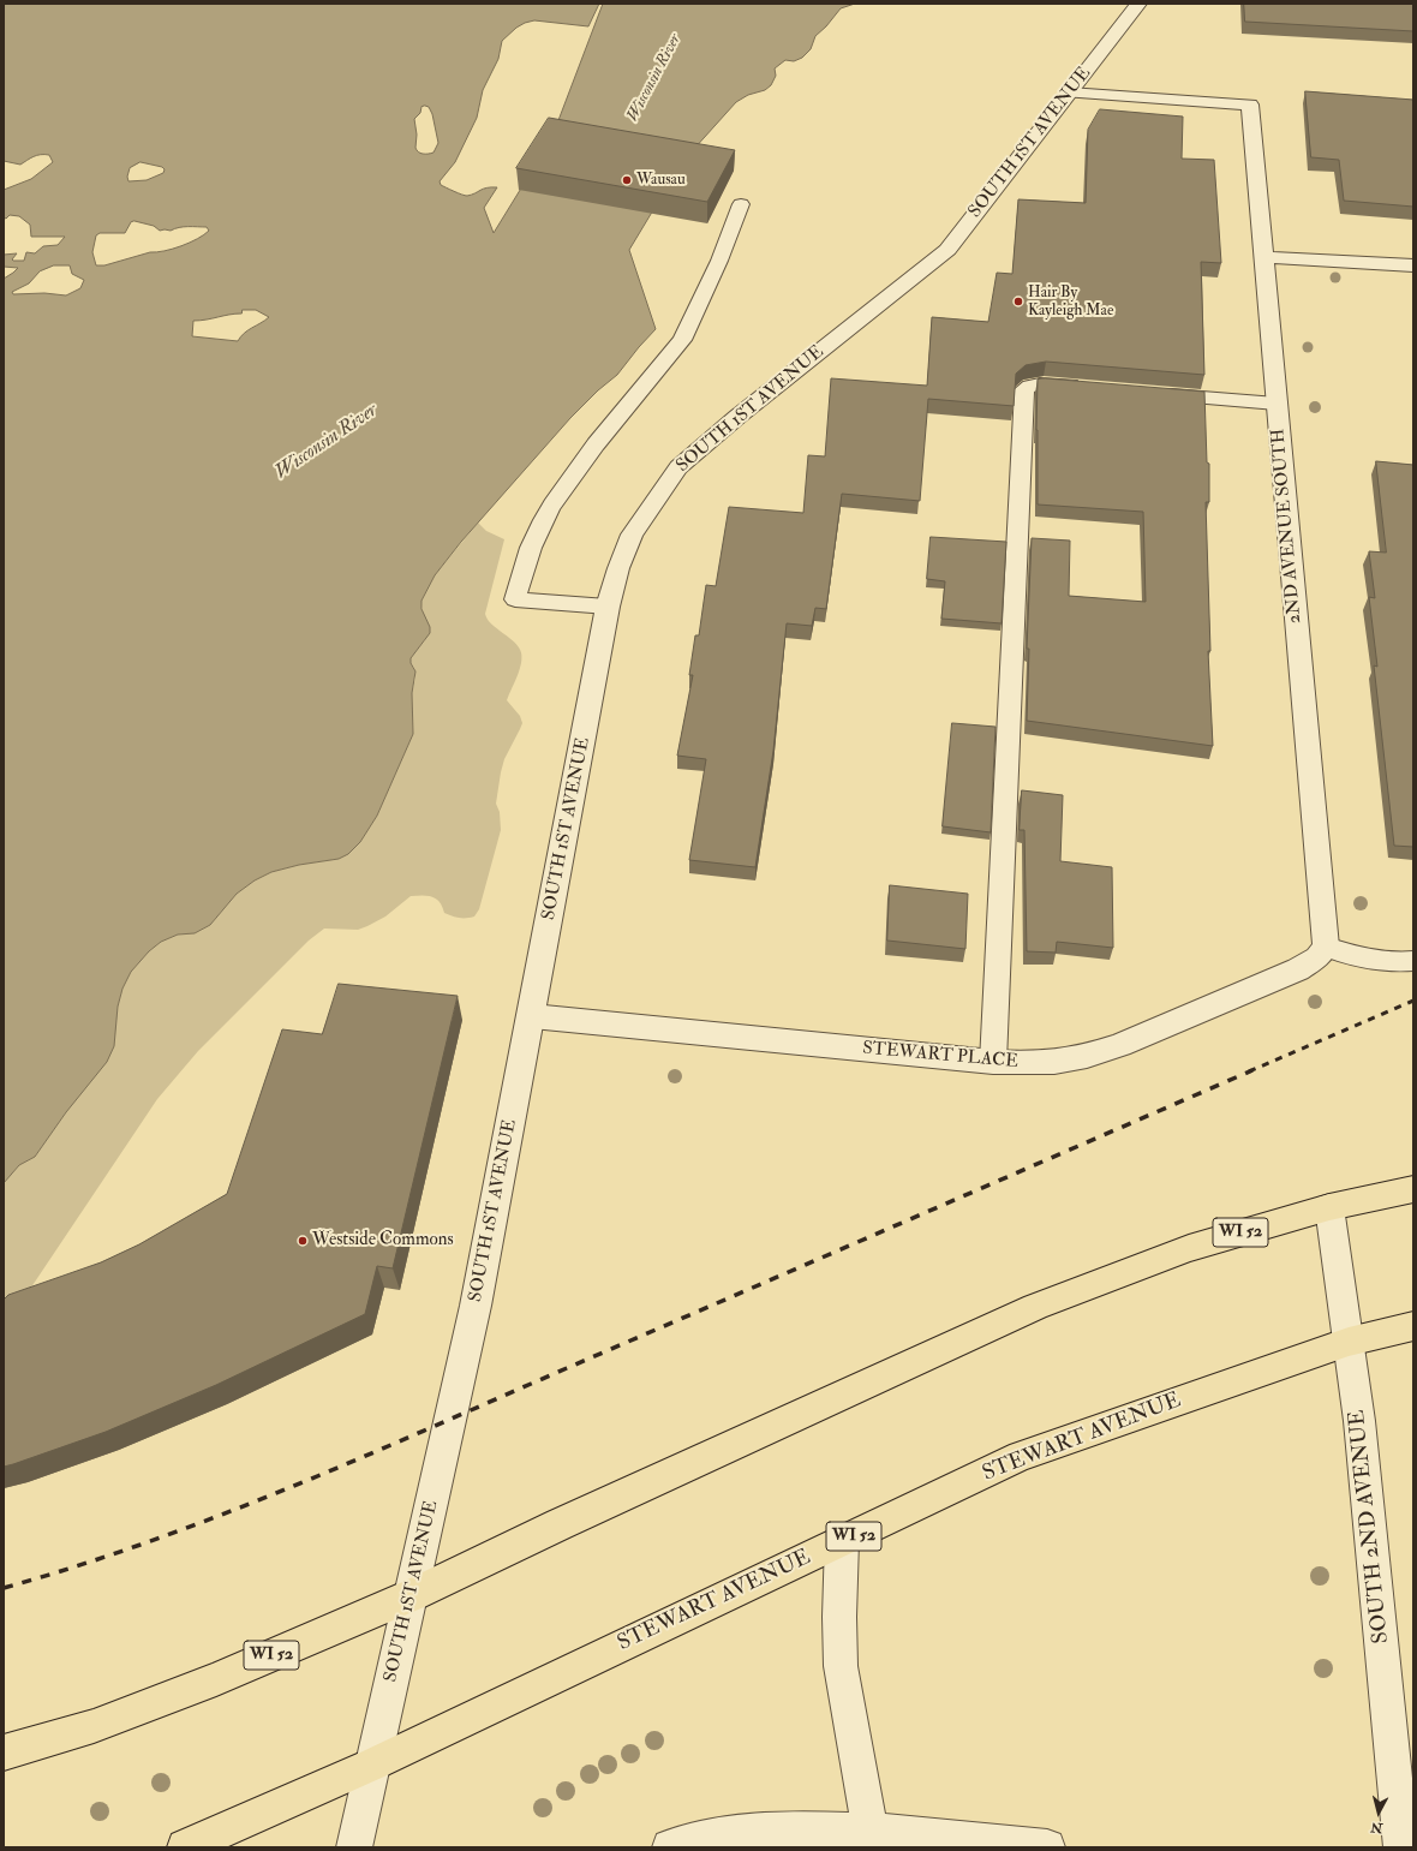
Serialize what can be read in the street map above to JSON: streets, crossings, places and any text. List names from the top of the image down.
{
  "streets": {
    "main road": ["WI 52", "STEWART AVENUE"],
    "street": [
      "SOUTH 1ST AVENUE",
      "2ND AVENUE SOUTH",
      "STEWART PLACE",
      "SOUTH 2ND AVENUE"
    ]
  },
  "crossings": [
    ["SOUTH 1ST AVENUE", "2ND AVENUE SOUTH"],
    ["SOUTH 1ST AVENUE", "STEWART PLACE"],
    ["SOUTH 1ST AVENUE", "WI 52"],
    ["SOUTH 1ST AVENUE", "STEWART AVENUE"],
    ["2ND AVENUE SOUTH", "STEWART PLACE"],
    ["WI 52", "STEWART AVENUE"],
    ["WI 52", "SOUTH 2ND AVENUE"],
    ["STEWART AVENUE", "SOUTH 2ND AVENUE"]
  ],
  "water": ["Wisconsin River"],
  "places": ["Wausau", "Hair By Kayleigh Mae", "Westside Commons"],
  "north": "bottom"
}
